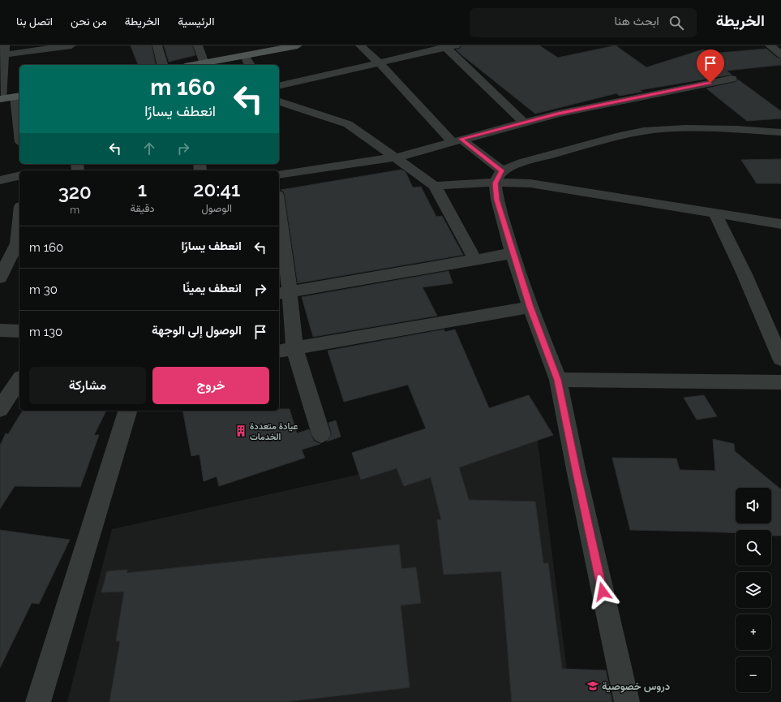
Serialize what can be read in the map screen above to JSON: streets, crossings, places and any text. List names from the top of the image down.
{
  "places": {
    "building": ["عيادة متعددة الخدمات"],
    "school or university": ["دروس خصوصية"]
  },
  "page": {
    "header": "الخريطة",
    "search": "ابحث هنا",
    "nav": [
      "الرئيسية",
      "الخريطة",
      "من نحن",
      "اتصل بنا"
    ],
    "turn": ["160 m", "انعطف يسارًا"],
    "eta": [
      "20:41",
      "الوصول",
      "1",
      "دقيقة",
      "320",
      "m"
    ],
    "list": [
      {
        "name": "انعطف يسارًا",
        "value": "160 m"
      },
      {
        "name": "انعطف يمينًا",
        "value": "30 m"
      },
      {
        "name": "الوصول إلى الوجهة",
        "value": "130 m"
      }
    ],
    "buttons": ["خروج", "مشاركة"],
    "map_buttons": ["+", "−"]
  }
}
